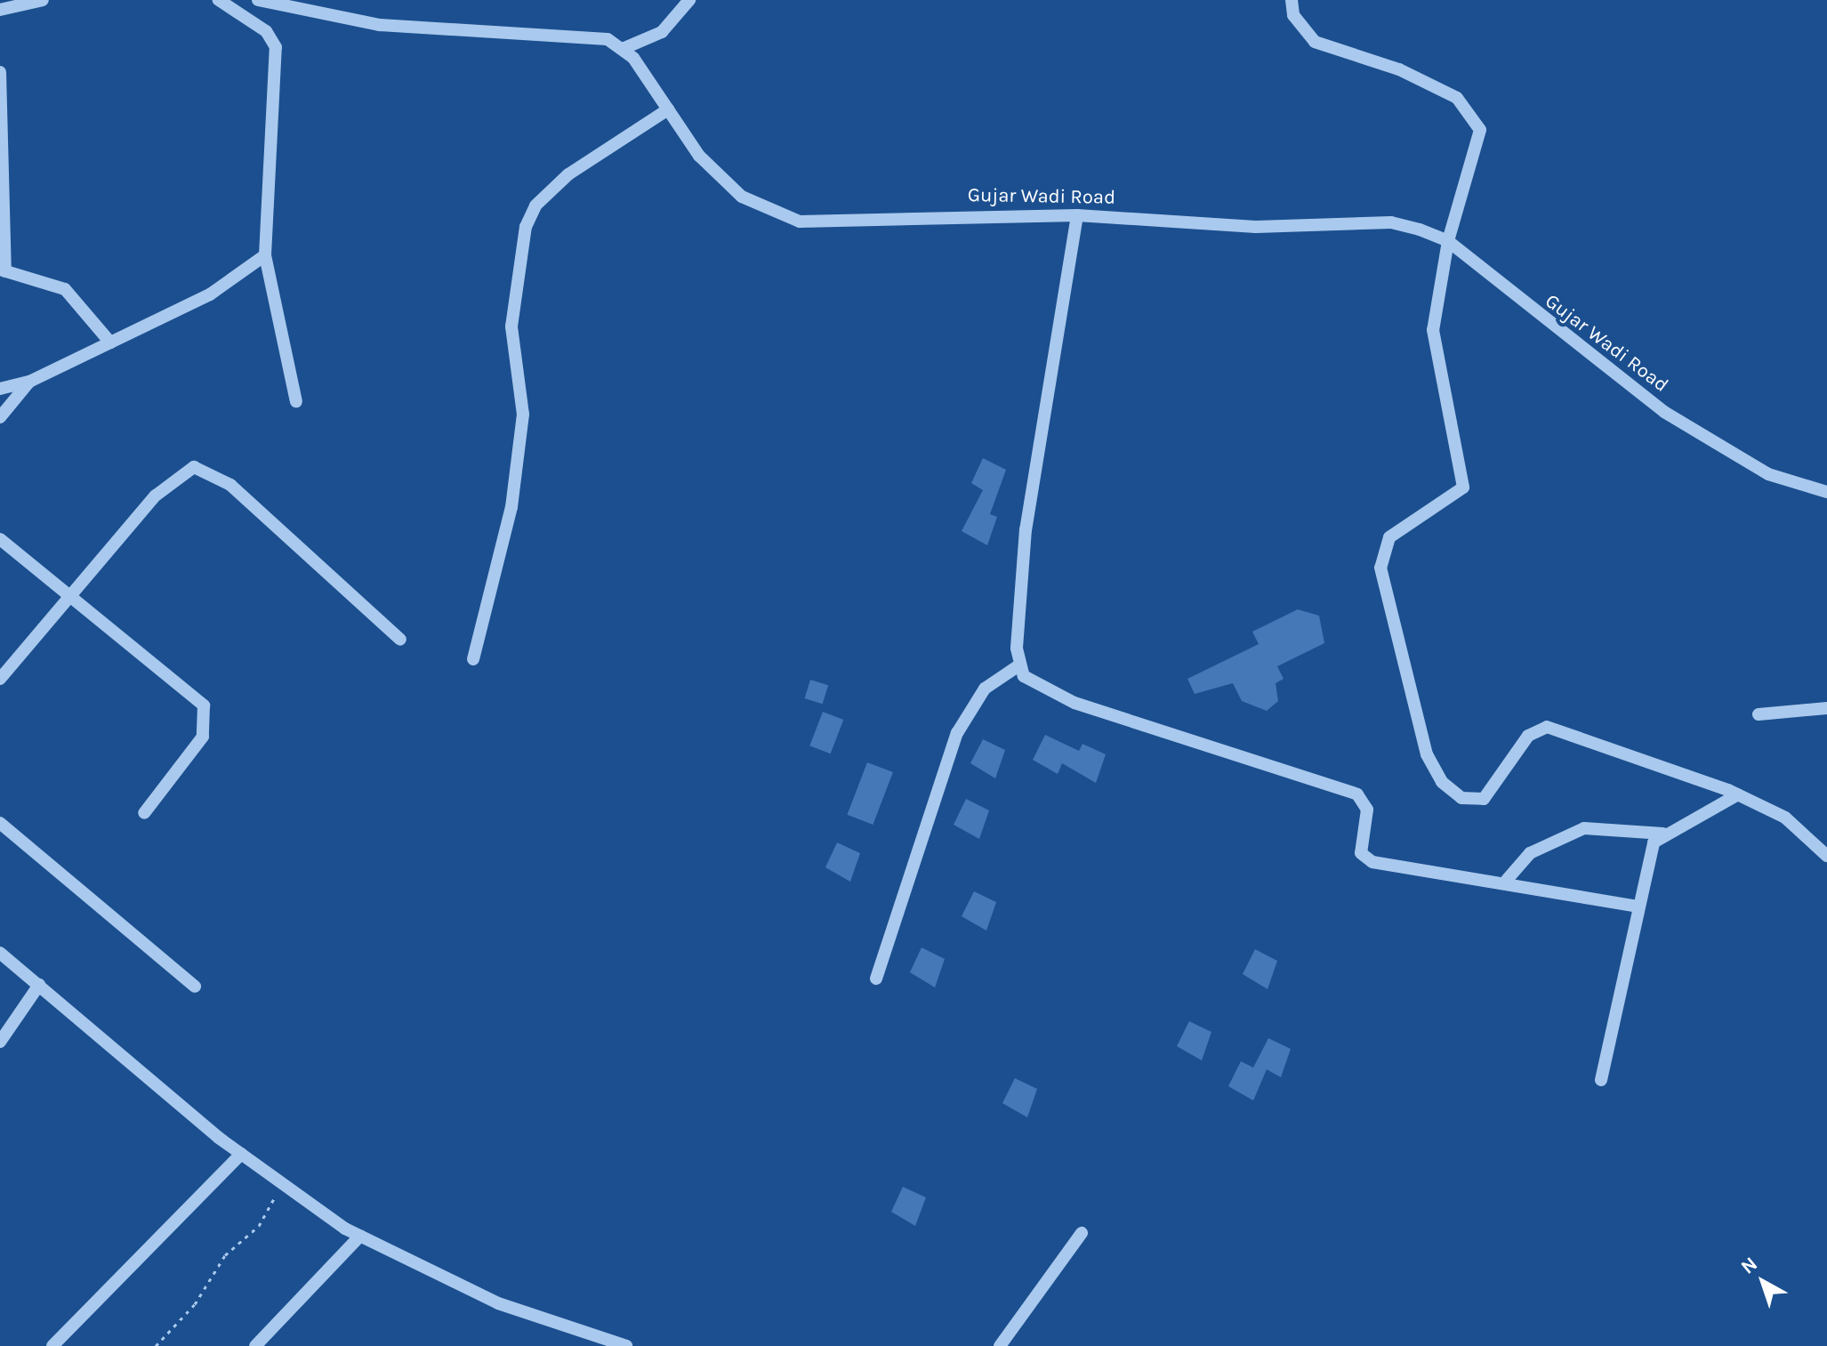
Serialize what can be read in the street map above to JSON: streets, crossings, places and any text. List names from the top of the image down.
{
  "streets": {
    "street": ["Gujar Wadi Road"]
  },
  "north": "top left"
}
